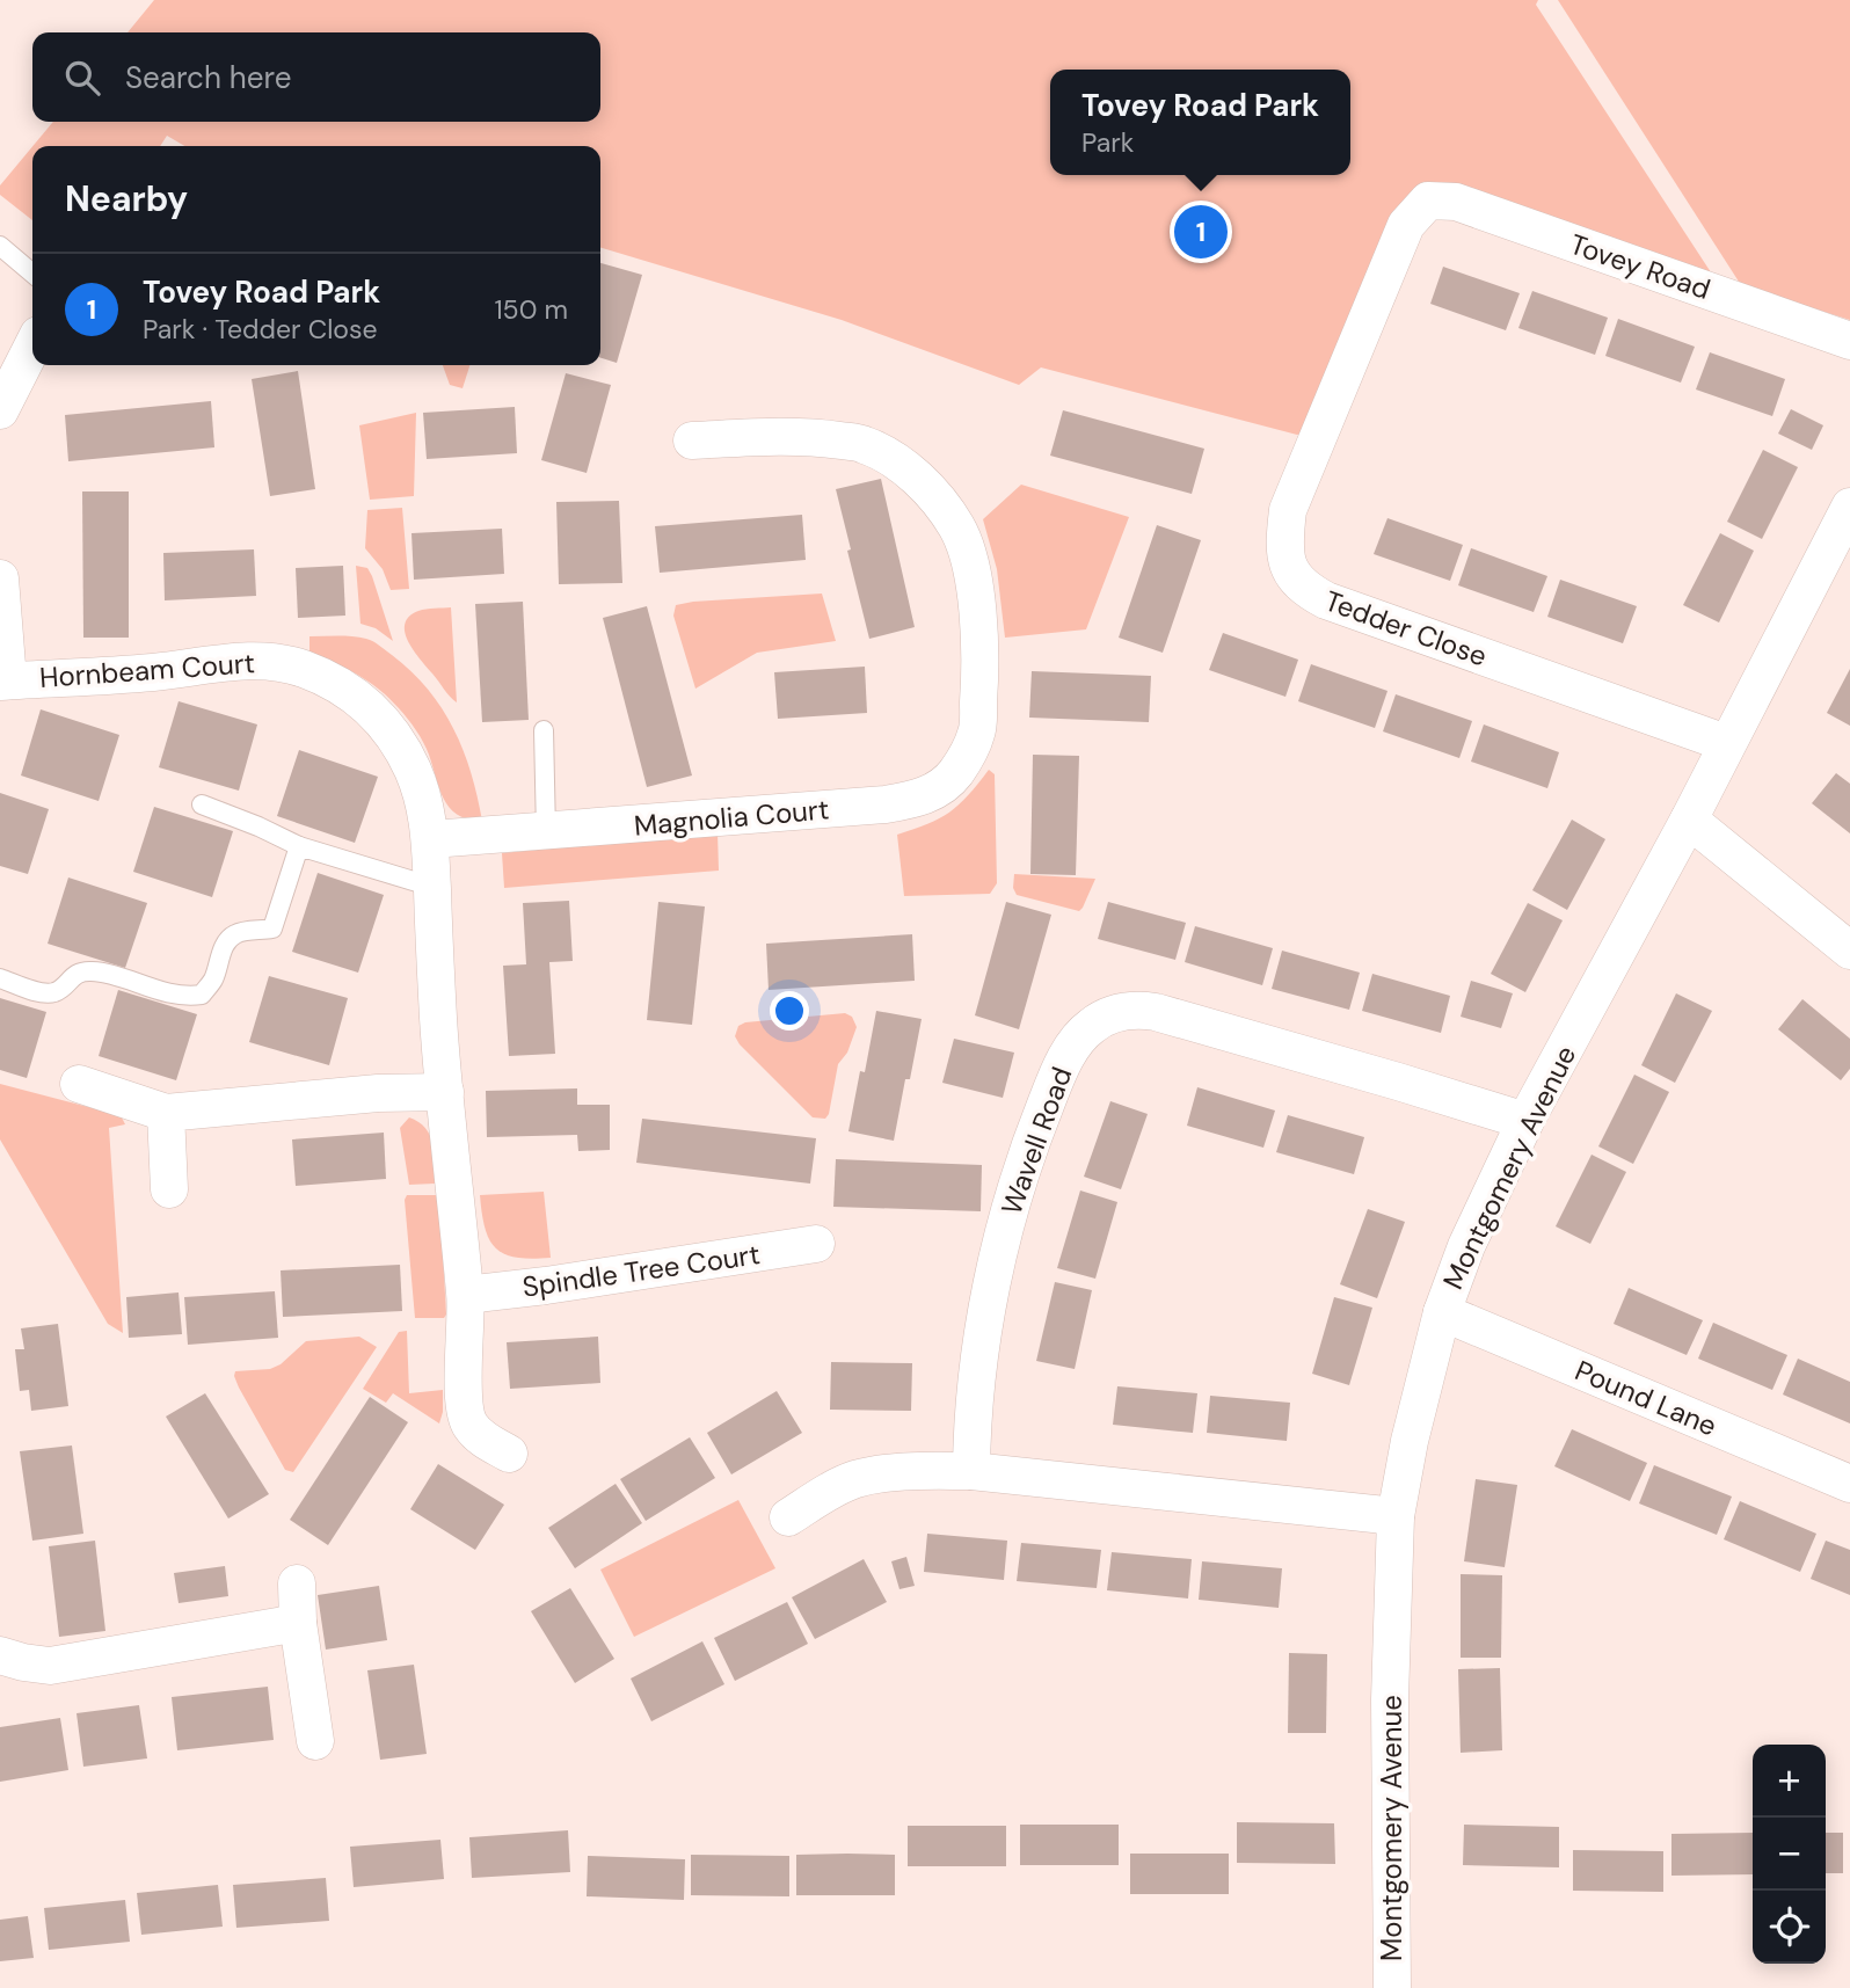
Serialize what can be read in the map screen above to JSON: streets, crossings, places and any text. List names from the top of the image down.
{
  "streets": {
    "street": [
      "Tovey Road",
      "Tedder Close",
      "Hornbeam Court",
      "Magnolia Court",
      "Wavell Road",
      "Montgomery Avenue",
      "Spindle Tree Court",
      "Pound Lane"
    ]
  },
  "crossings": [
    ["Tovey Road", "Tedder Close"],
    ["Tedder Close", "Montgomery Avenue"],
    ["Hornbeam Court", "Magnolia Court"],
    ["Wavell Road", "Montgomery Avenue"],
    ["Montgomery Avenue", "Pound Lane"]
  ],
  "page": {
    "search": "Search here",
    "popup": ["Tovey Road Park", "Park"],
    "heading": "Nearby",
    "pins": "1",
    "list": [
      {
        "mark": "1",
        "name": "Tovey Road Park",
        "note": "Park · Tedder Close",
        "value": "150 m"
      }
    ],
    "map_buttons": ["+", "−"]
  }
}
